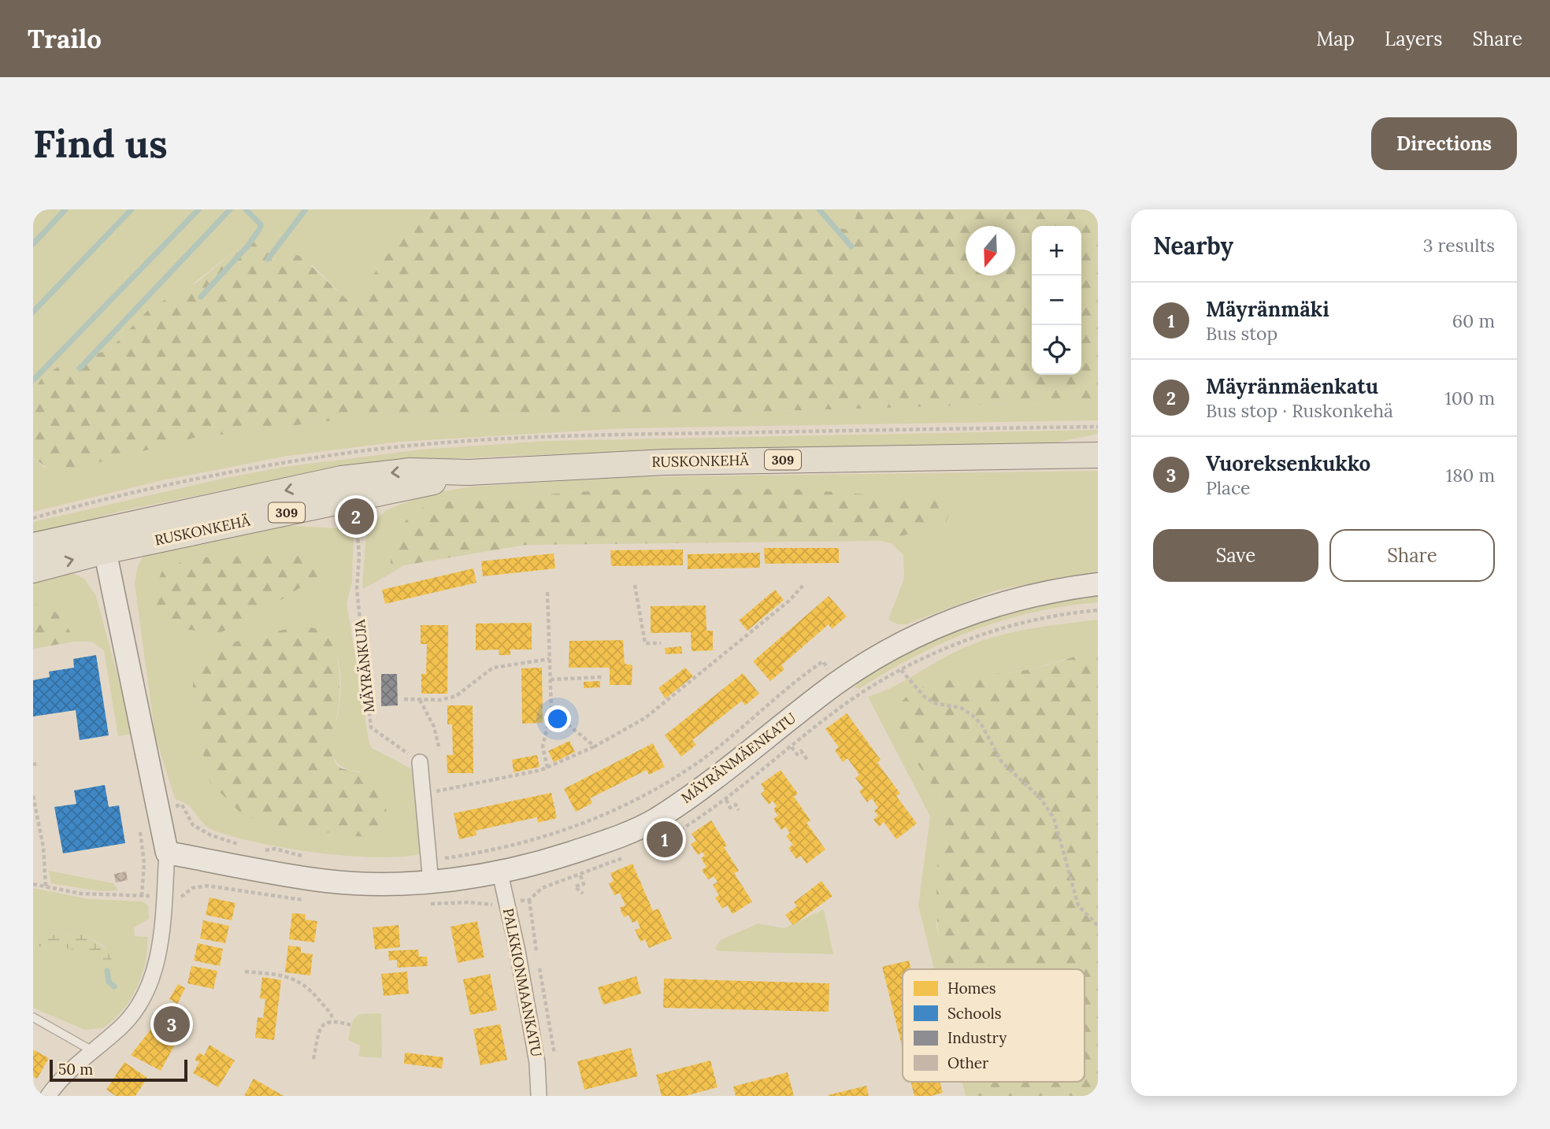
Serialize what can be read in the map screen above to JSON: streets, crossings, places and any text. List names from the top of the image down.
{
  "streets": {
    "main road": ["309", "RUSKONKEHÄ"],
    "street": ["MÄYRÄNMÄENKATU", "PALKKIONMAANKATU"],
    "path": ["MÄYRÄNKUJA"]
  },
  "crossings": [
    ["RUSKONKEHÄ", "MÄYRÄNKUJA"],
    ["MÄYRÄNMÄENKATU", "PALKKIONMAANKATU"]
  ],
  "legend": [
    "Homes",
    "Schools",
    "Industry",
    "Other"
  ],
  "scale_bar": "50 m",
  "north": "bottom",
  "page": {
    "header": "Trailo",
    "nav": ["Map", "Layers", "Share"],
    "buttons": [
      "Directions",
      ["Save", "Share"]
    ],
    "title": "Find us",
    "heading": ["Nearby", "3 results"],
    "map_buttons": ["+", "−"],
    "list": [
      {
        "mark": "1",
        "name": "Mäyränmäki",
        "note": "Bus stop",
        "value": "60 m"
      },
      {
        "mark": "2",
        "name": "Mäyränmäenkatu",
        "note": "Bus stop · Ruskonkehä",
        "value": "100 m"
      },
      {
        "mark": "3",
        "name": "Vuoreksenkukko",
        "note": "Place",
        "value": "180 m"
      }
    ],
    "pins": ["2", "1", "3"],
    "scale": "50 m"
  }
}
